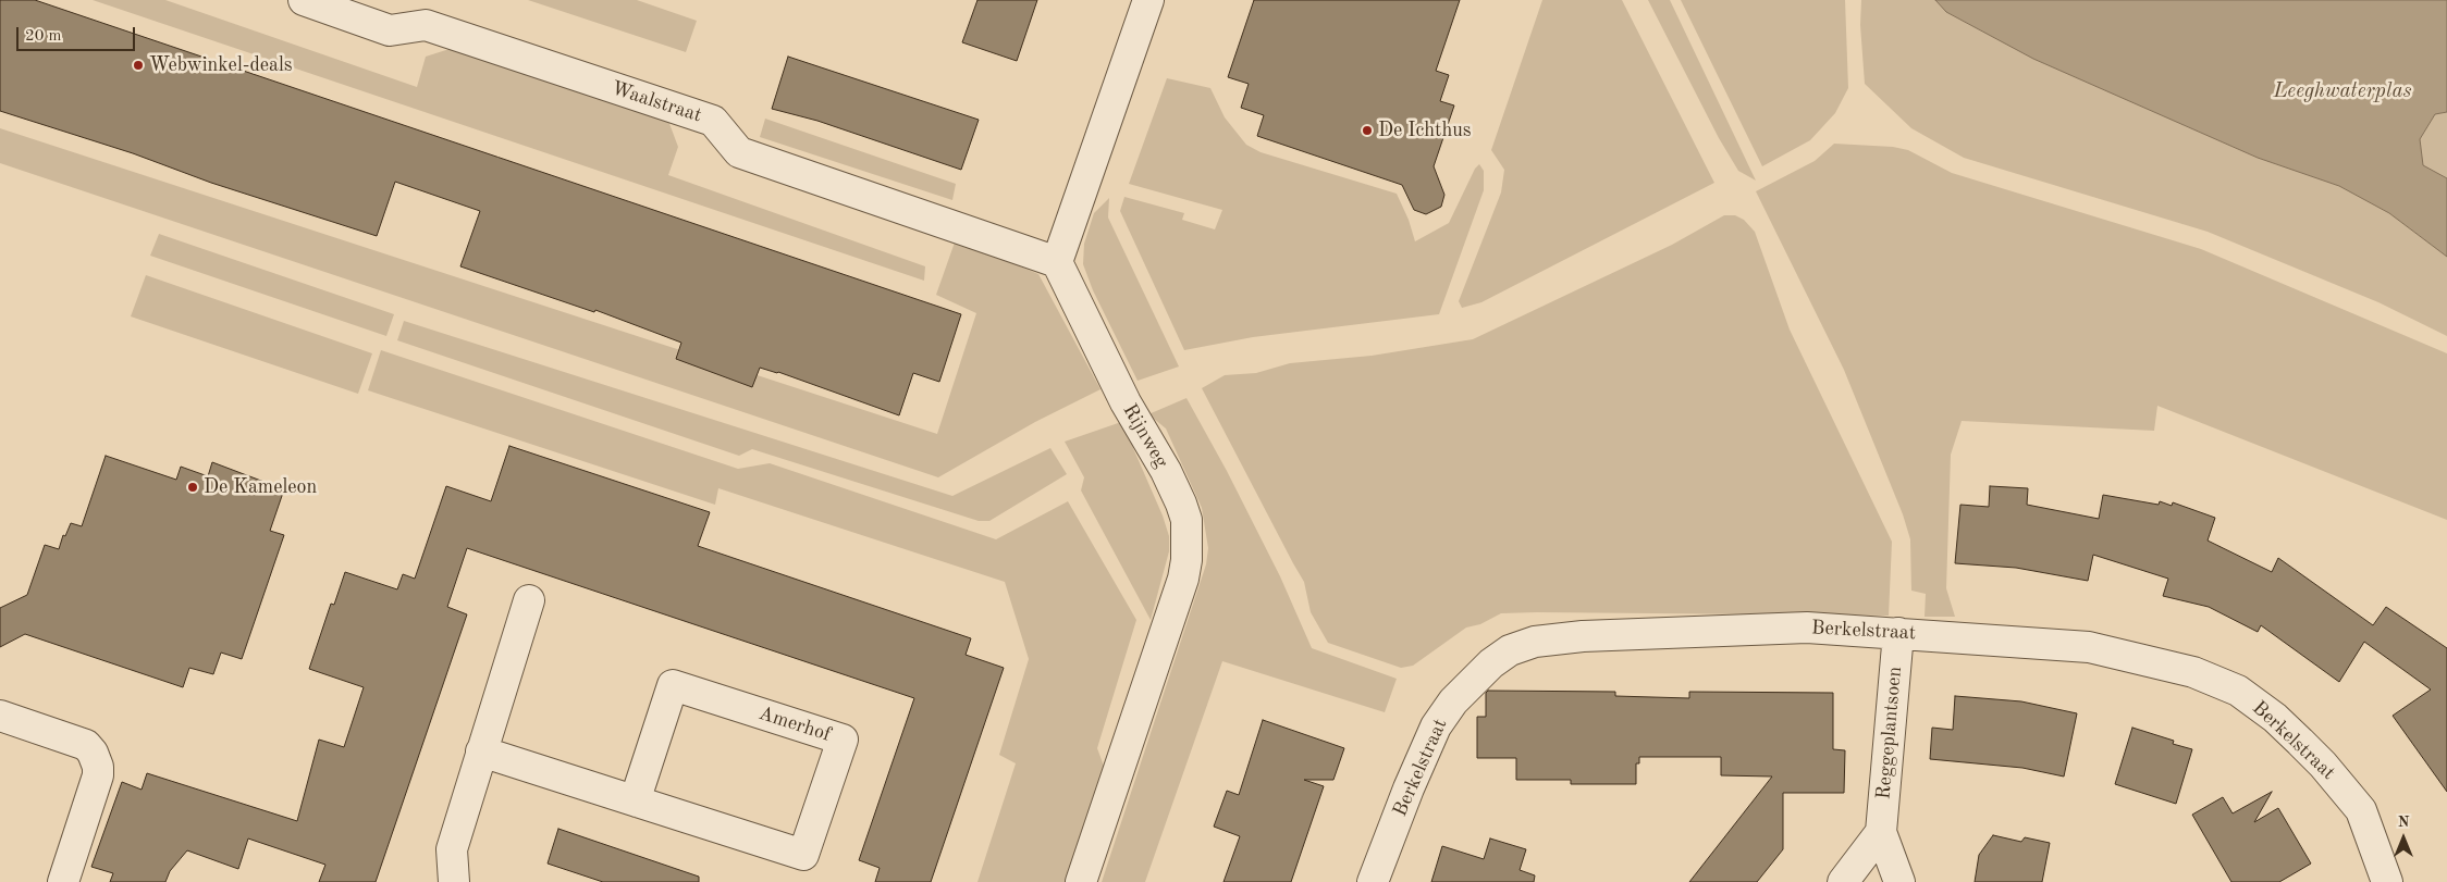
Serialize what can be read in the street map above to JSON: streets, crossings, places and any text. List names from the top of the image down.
{
  "streets": {
    "street": [
      "Waalstraat",
      "Rijnweg",
      "Berkelstraat",
      "Amerhof",
      "Reggeplantsoen"
    ]
  },
  "crossings": [
    ["Waalstraat", "Rijnweg"],
    ["Berkelstraat", "Reggeplantsoen"]
  ],
  "water": ["Leeghwaterplas"],
  "places": ["Webwinkel-deals", "De Ichthus", "De Kameleon"],
  "scale_bar": "20 m",
  "north": "top"
}
